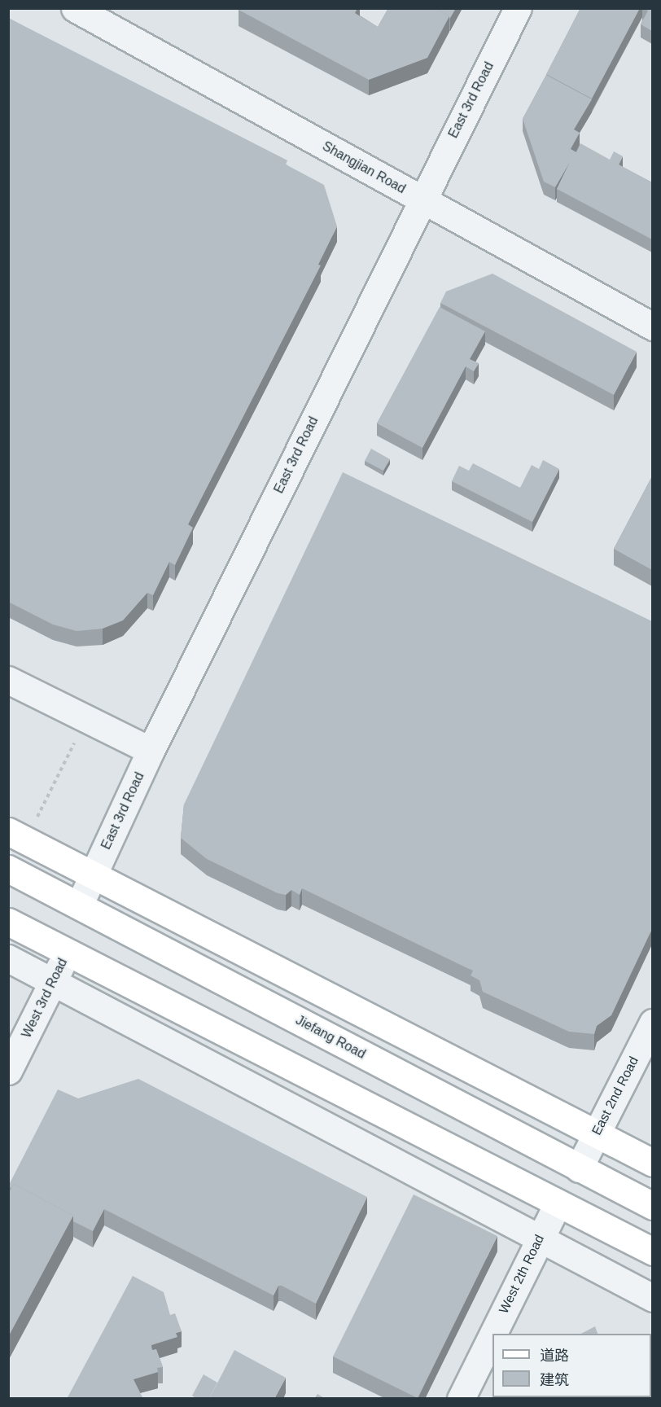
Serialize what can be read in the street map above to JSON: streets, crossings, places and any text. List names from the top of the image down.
{
  "streets": {
    "main road": ["Jiefang Road"],
    "street": [
      "East 3rd Road",
      "Shangjian Road",
      "West 3rd Road",
      "East 2nd Road",
      "West 2th Road"
    ]
  },
  "crossings": [
    ["East 3rd Road", "Shangjian Road"],
    ["East 3rd Road", "Jiefang Road"],
    ["Jiefang Road", "East 2nd Road"]
  ],
  "legend": ["道路", "建筑"]
}
